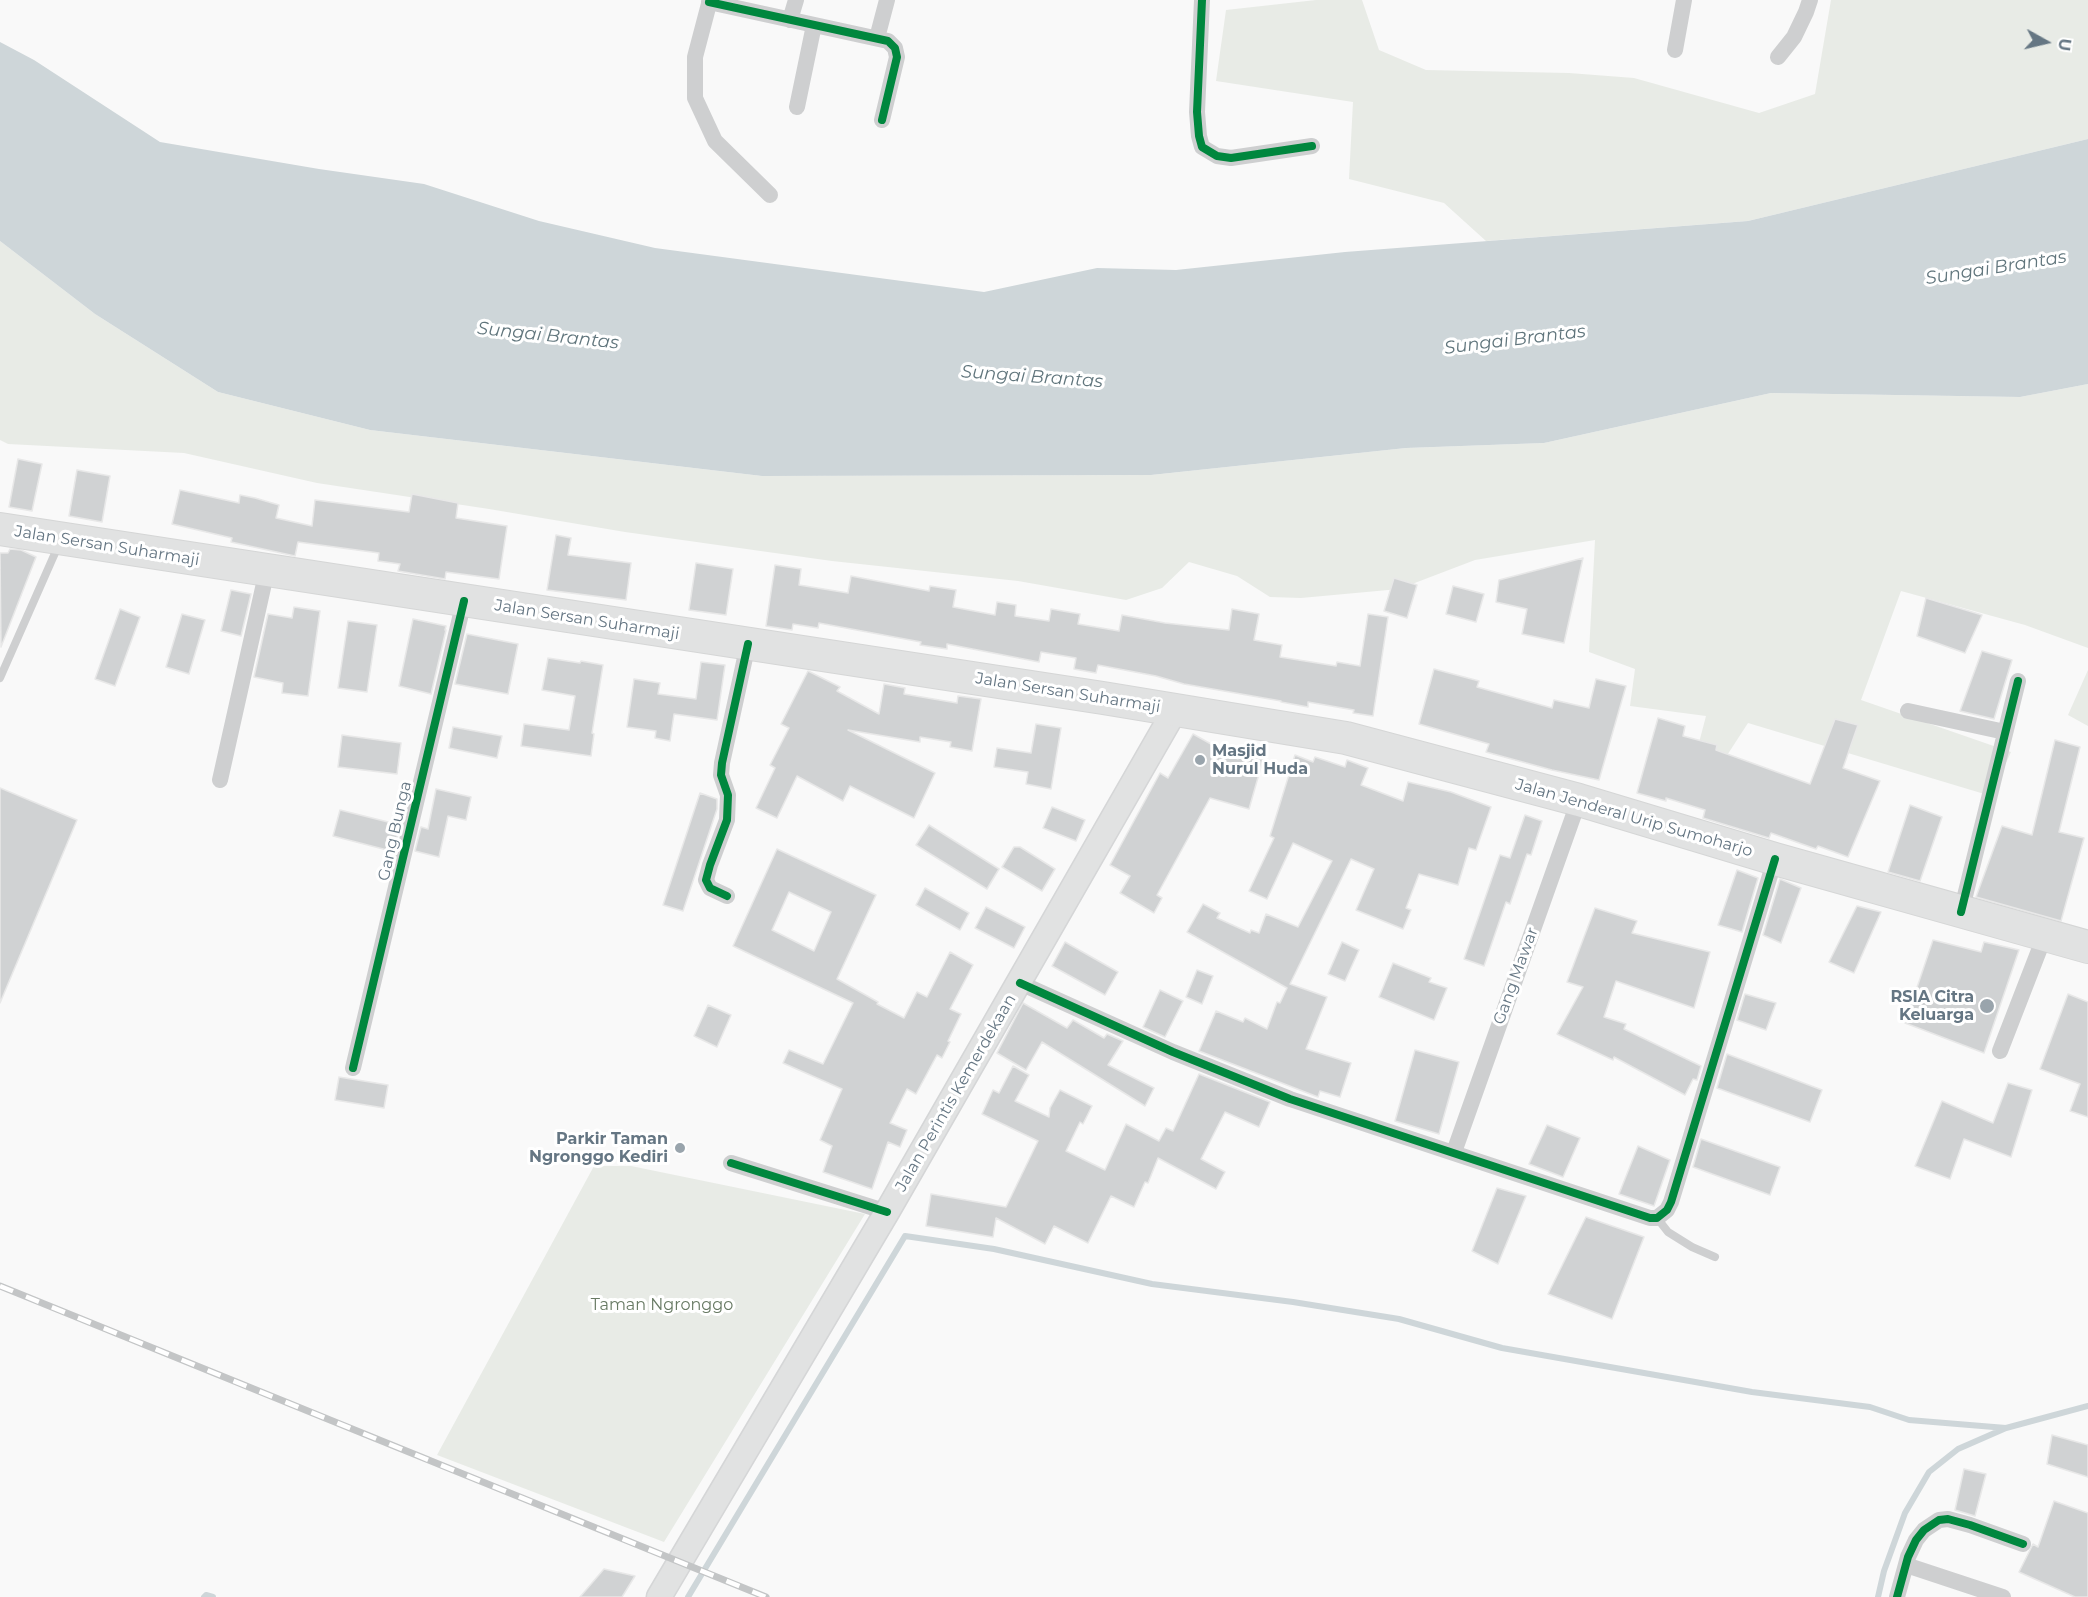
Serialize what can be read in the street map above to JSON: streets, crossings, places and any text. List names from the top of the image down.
{
  "streets": {
    "highway": ["Jalan Sersan Suharmaji", "Jalan Jenderal Urip Sumoharjo"],
    "main road": ["Jalan Perintis Kemerdekaan"],
    "street": ["Gang Bunga", "Gang Mawar"]
  },
  "crossings": [
    ["Jalan Sersan Suharmaji", "Jalan Jenderal Urip Sumoharjo"],
    ["Jalan Sersan Suharmaji", "Gang Bunga"],
    ["Jalan Sersan Suharmaji", "Jalan Perintis Kemerdekaan"],
    ["Jalan Jenderal Urip Sumoharjo", "Gang Mawar"],
    ["Jalan Jenderal Urip Sumoharjo", "Jalan Perintis Kemerdekaan"]
  ],
  "water": ["Sungai Brantas"],
  "parks": ["Taman Ngronggo"],
  "places": ["Masjid Nurul Huda", "RSIA Citra Keluarga", "Parkir Taman Ngronggo Kediri"],
  "north": "right"
}
